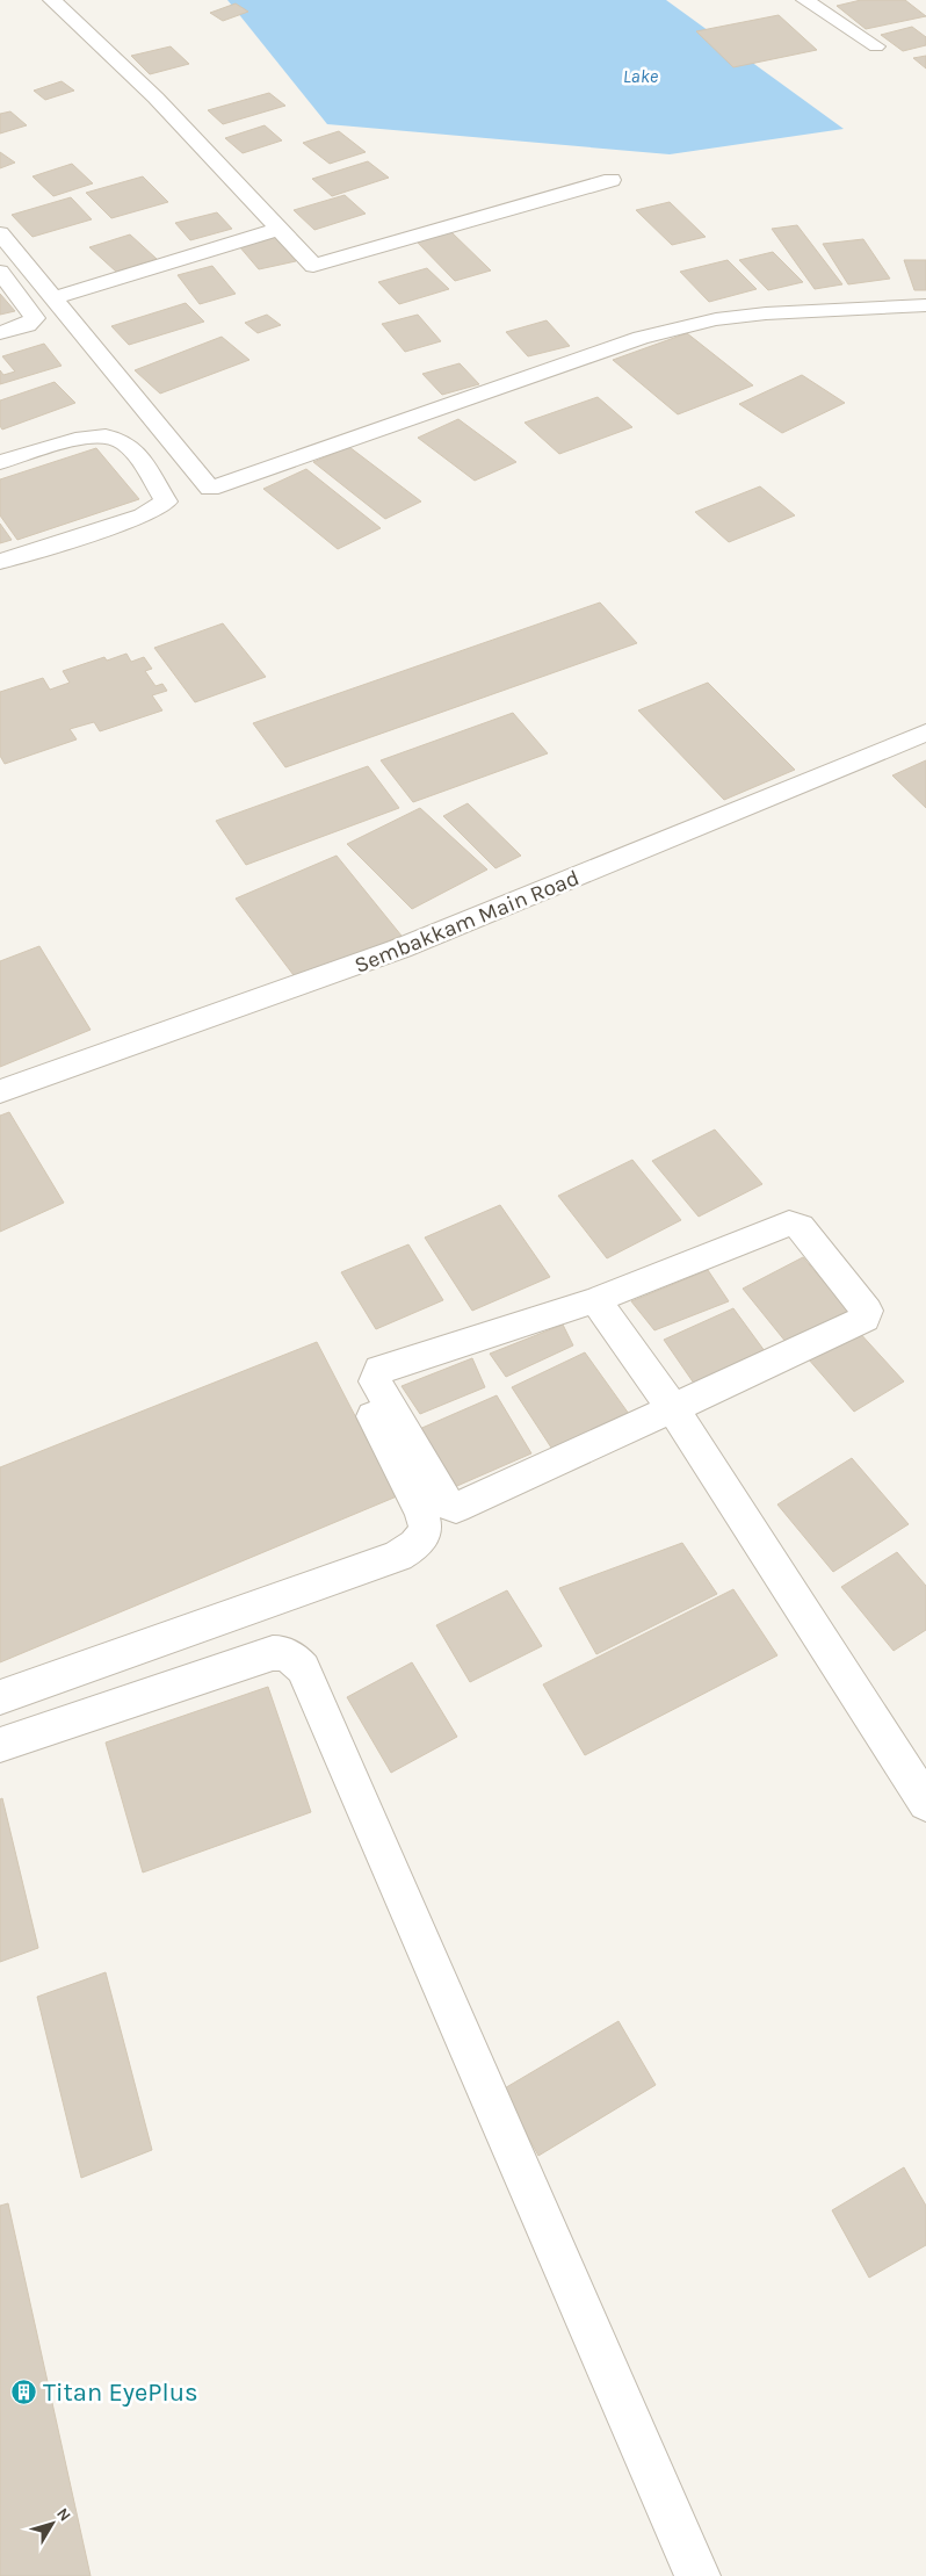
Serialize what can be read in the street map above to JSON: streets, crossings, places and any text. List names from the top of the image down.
{
  "streets": {
    "street": ["Sembakkam Main Road"]
  },
  "water": ["Lake"],
  "places": {
    "building": ["Titan EyePlus"]
  },
  "north": "top right"
}
